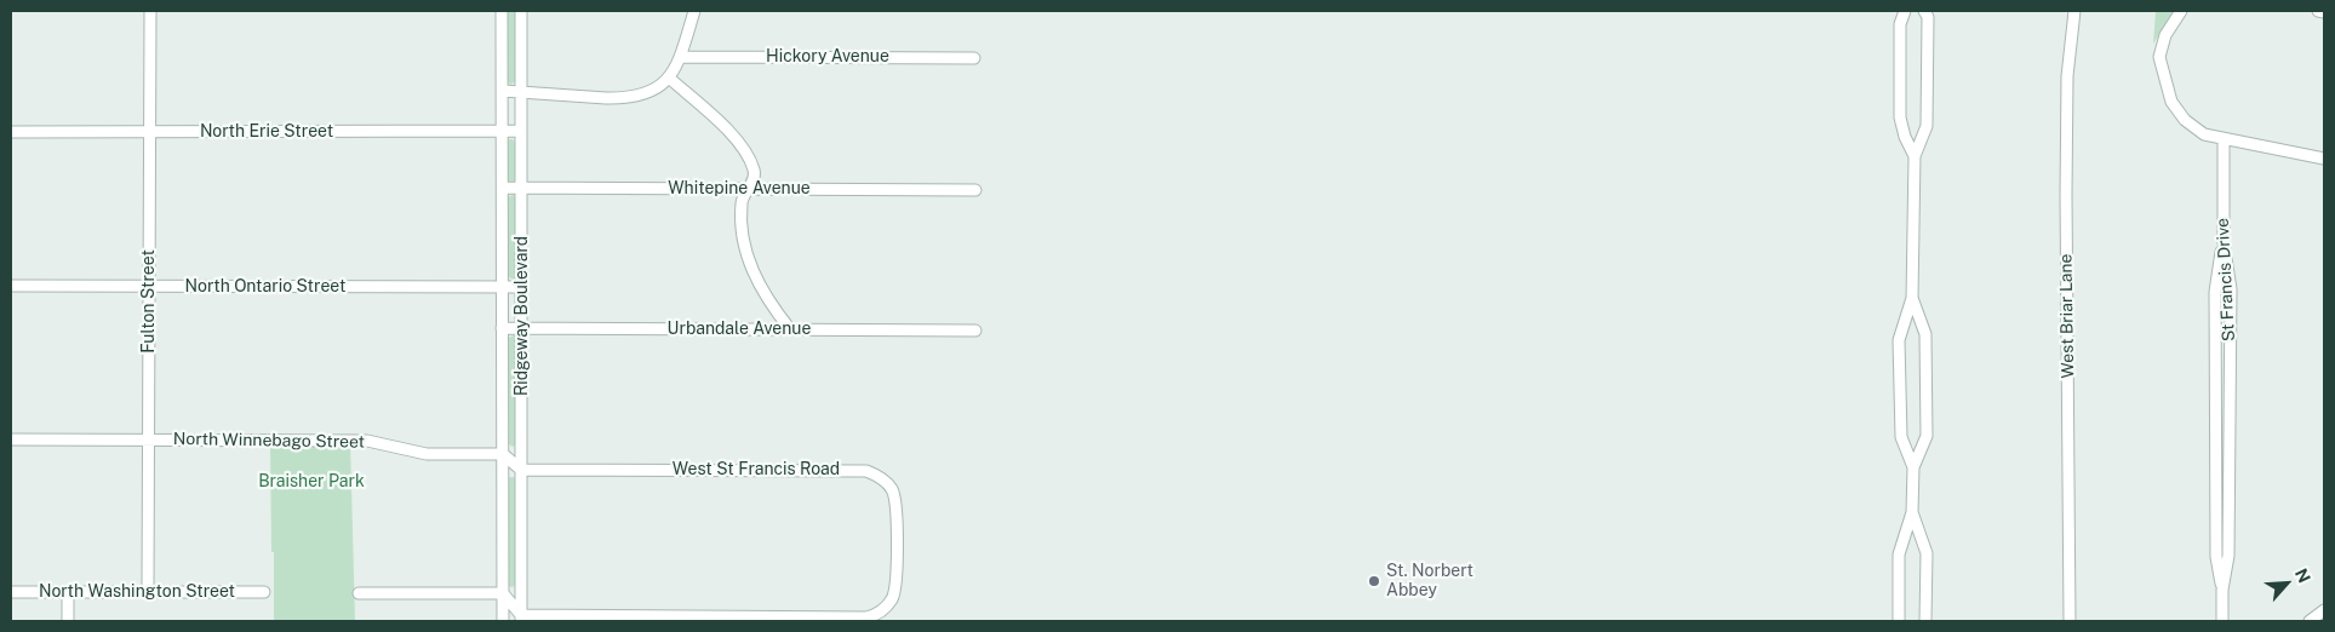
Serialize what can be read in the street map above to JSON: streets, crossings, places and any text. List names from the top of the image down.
{
  "streets": {
    "street": [
      "Hickory Avenue",
      "North Erie Street",
      "Whitepine Avenue",
      "St Francis Drive",
      "North Ontario Street",
      "Fulton Street",
      "Ridgeway Boulevard",
      "West Briar Lane",
      "Urbandale Avenue",
      "North Winnebago Street",
      "West St Francis Road",
      "North Washington Street"
    ]
  },
  "crossings": [
    ["North Erie Street", "Fulton Street"],
    ["North Erie Street", "Ridgeway Boulevard"],
    ["Whitepine Avenue", "Ridgeway Boulevard"],
    ["North Ontario Street", "Fulton Street"],
    ["North Ontario Street", "Ridgeway Boulevard"],
    ["Fulton Street", "North Winnebago Street"],
    ["Fulton Street", "North Washington Street"],
    ["Ridgeway Boulevard", "Urbandale Avenue"],
    ["Ridgeway Boulevard", "North Winnebago Street"],
    ["Ridgeway Boulevard", "West St Francis Road"]
  ],
  "parks": ["Braisher Park"],
  "places": ["St. Norbert Abbey"],
  "north": "top right"
}
